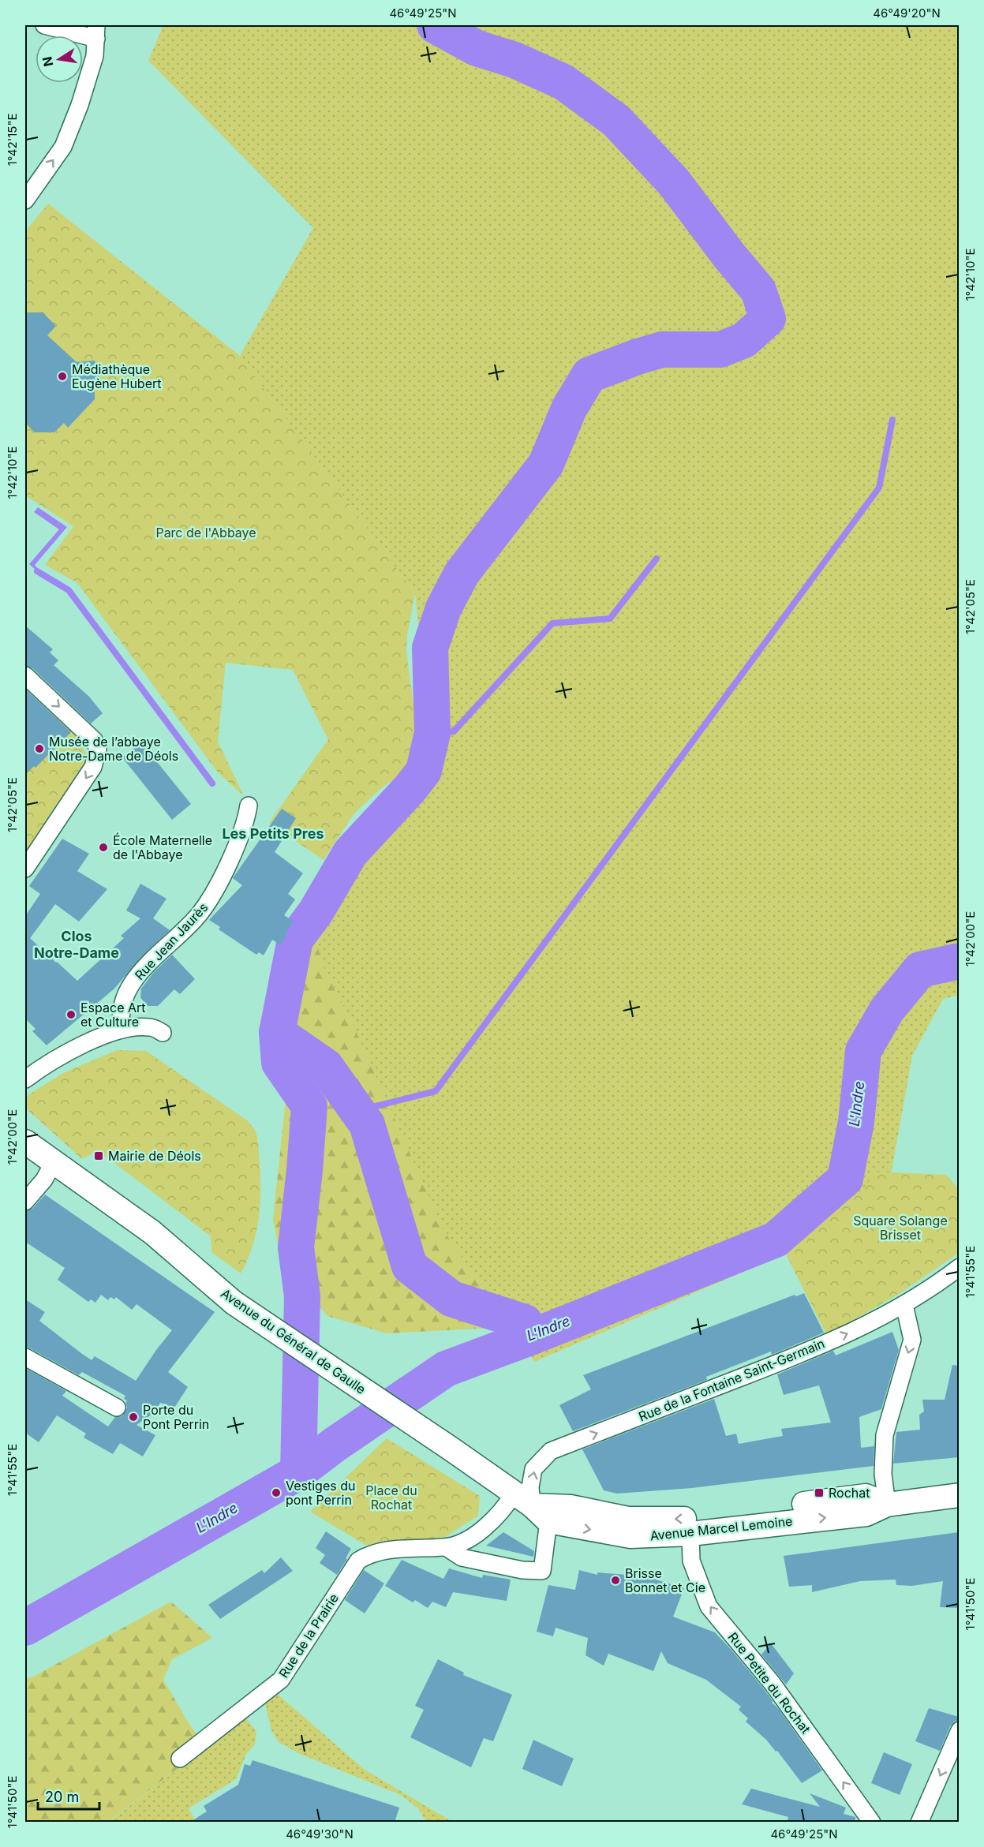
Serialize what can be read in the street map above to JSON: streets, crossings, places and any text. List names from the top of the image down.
{
  "streets": {
    "main road": ["Avenue du Général de Gaulle", "Avenue Marcel Lemoine"],
    "street": [
      "Rue Jean Jaurès",
      "Rue de la Fontaine Saint-Germain",
      "Rue de la Prairie",
      "Rue Petite du Rochat"
    ]
  },
  "crossings": [
    ["Avenue du Général de Gaulle", "Rue de la Fontaine Saint-Germain"],
    ["Avenue du Général de Gaulle", "Avenue Marcel Lemoine"],
    ["Avenue du Général de Gaulle", "Rue de la Prairie"],
    ["Rue de la Fontaine Saint-Germain", "Avenue Marcel Lemoine"],
    ["Rue de la Fontaine Saint-Germain", "Rue de la Prairie"],
    ["Avenue Marcel Lemoine", "Rue de la Prairie"],
    ["Avenue Marcel Lemoine", "Rue Petite du Rochat"]
  ],
  "one_way": ["Rue de la Fontaine Saint-Germain", "Rue Petite du Rochat"],
  "districts": ["Les Petits Pres", "Clos Notre-Dame"],
  "water": ["L'Indre"],
  "parks": ["Parc de l'Abbaye", "Square Solange Brisset", "Place du Rochat"],
  "places": {
    "other": [
      "Médiathèque Eugène Hubert",
      "Musée de l’abbaye Notre-Dame de Déols",
      "École Maternelle de l'Abbaye",
      "Espace Art et Culture",
      "Porte du Pont Perrin",
      "Vestiges du pont Perrin",
      "Brisse Bonnet et Cie"
    ],
    "transit": ["Mairie de Déols", "Rochat"]
  },
  "scale_bar": "20 m",
  "north": "left",
  "coordinates": [
    "46°49'25\"N",
    "46°49'20\"N",
    "1°42'15\"E",
    "1°42'10\"E",
    "1°42'05\"E",
    "1°42'00\"E",
    "1°41'55\"E",
    "1°41'50\"E",
    "46°49'30\"N"
  ]
}
